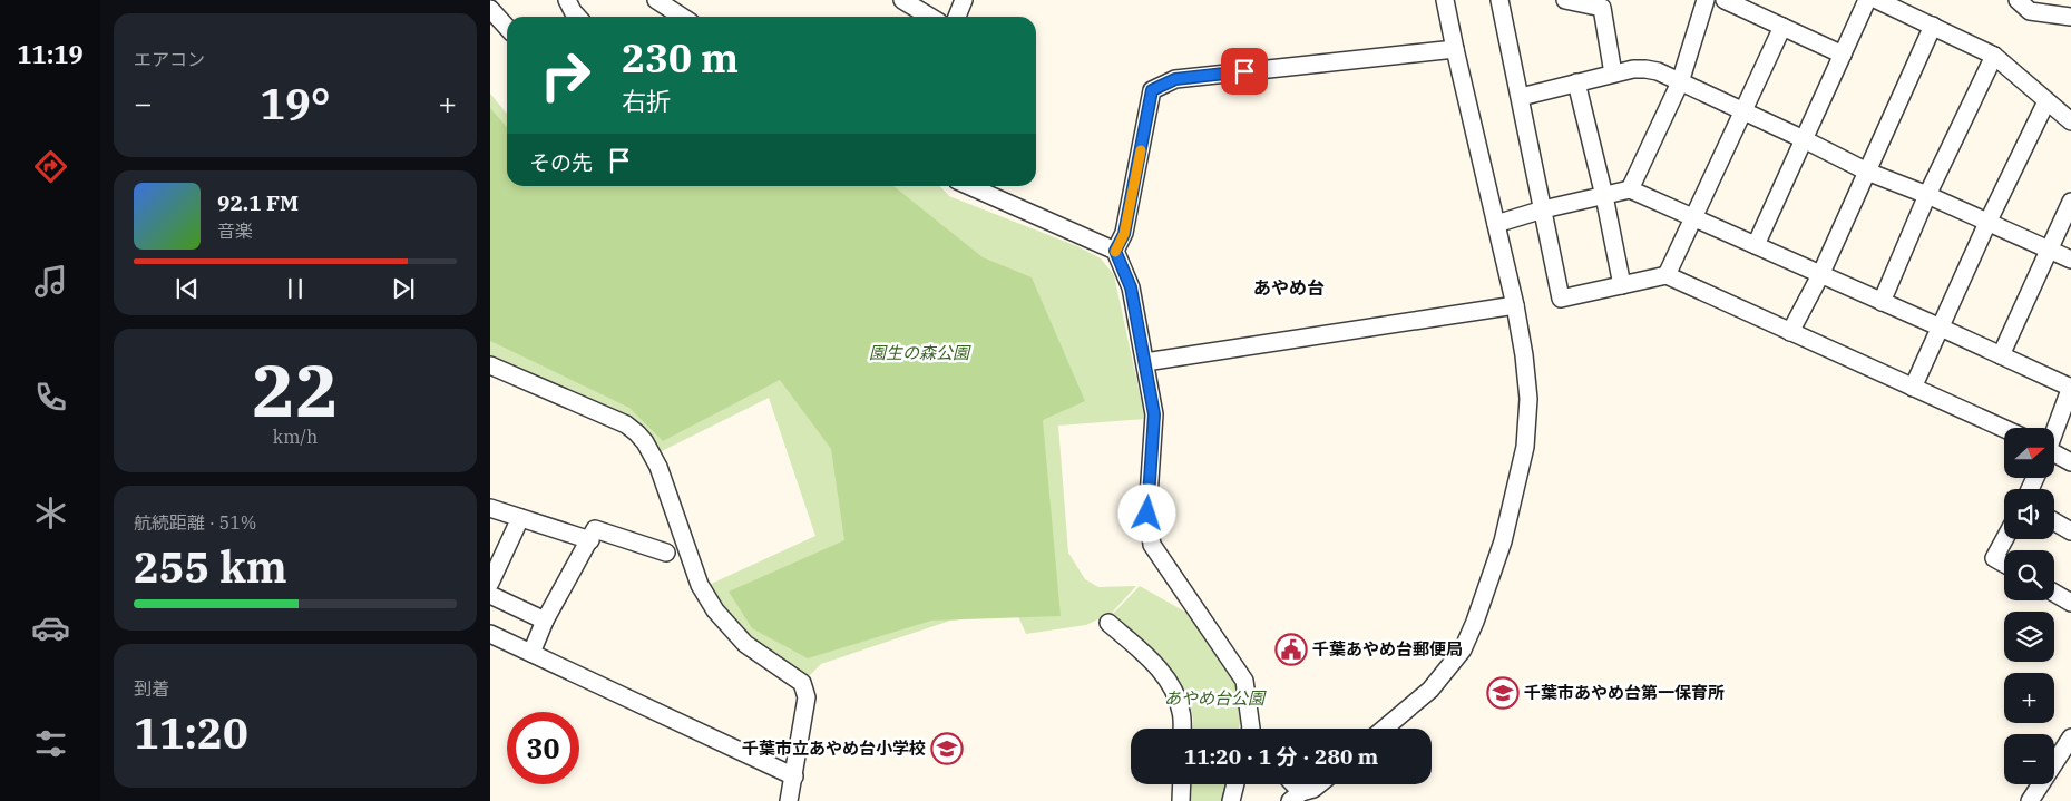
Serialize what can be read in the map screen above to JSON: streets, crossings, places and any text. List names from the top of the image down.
{
  "districts": ["あやめ台"],
  "parks": ["園生の森公園", "あやめ台公園"],
  "places": {
    "public building": ["千葉あやめ台郵便局"],
    "school or university": ["千葉市あやめ台第一保育所", "千葉市立あやめ台小学校"]
  },
  "north": "right",
  "page": {
    "tabs": "11:19",
    "tile": [
      "エアコン",
      ["22", "km/h"],
      ["航続距離 · 51%", "255 km"],
      ["到着", "11:20"]
    ],
    "turn": ["230 m", "右折"],
    "heat": ["−", "19°", "+"],
    "then": "その先",
    "song": ["92.1 FM", "音楽"],
    "map_buttons": ["+", "−"],
    "limit": "30",
    "trip": "11:20 · 1 分 · 280 m"
  }
}
